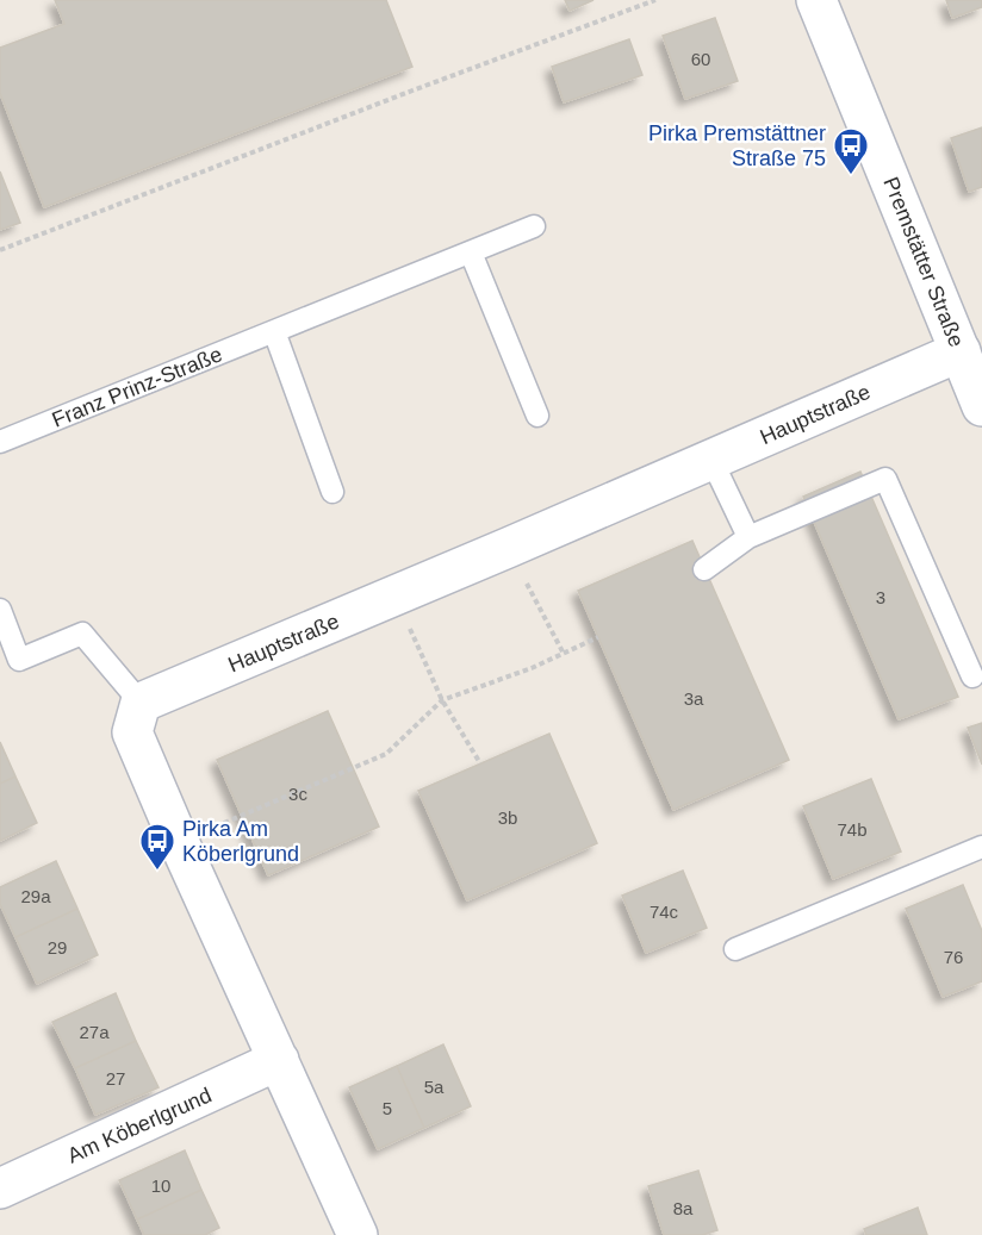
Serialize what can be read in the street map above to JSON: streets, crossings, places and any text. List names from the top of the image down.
{
  "streets": {
    "street": ["Premstätter Straße", "Hauptstraße", "Am Köberlgrund"],
    "lane": ["Franz Prinz-Straße"]
  },
  "crossings": [
    ["Premstätter Straße", "Hauptstraße"]
  ],
  "places": {
    "bus stop": ["Pirka Premstättner Straße 75", "Pirka Am Köberlgrund"]
  },
  "house_numbers": [
    "60",
    "3",
    "3a",
    "3c",
    "3b",
    "74b",
    "29a",
    "74c",
    "29",
    "76",
    "27a",
    "27",
    "5a",
    "5",
    "10",
    "8a"
  ]
}
